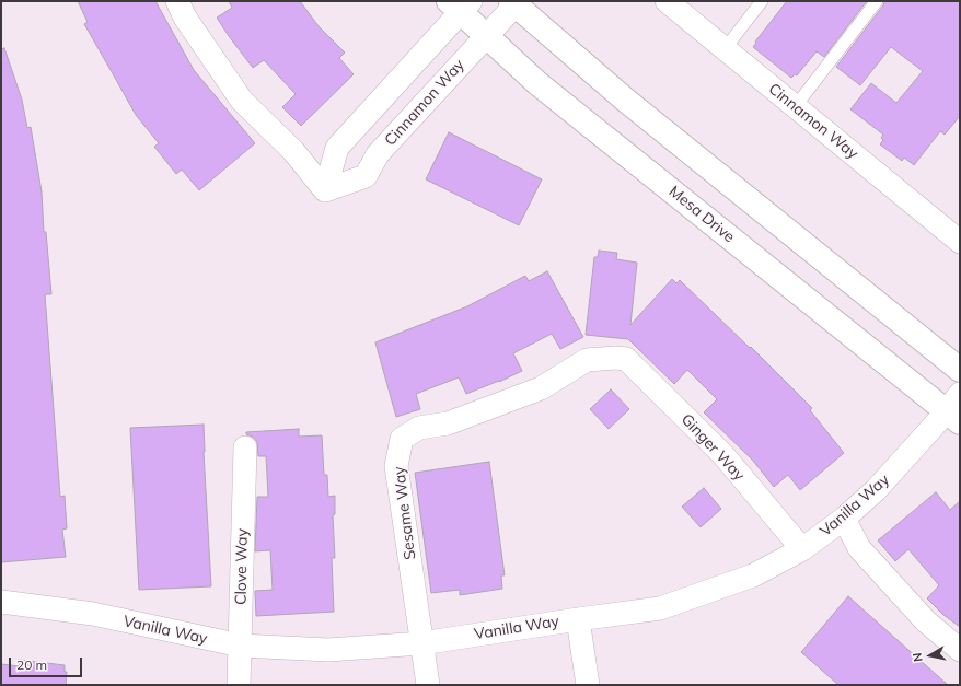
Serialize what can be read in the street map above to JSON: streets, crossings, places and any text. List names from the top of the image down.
{
  "streets": {
    "main road": ["Mesa Drive"],
    "street": [
      "Cinnamon Way",
      "Ginger Way",
      "Vanilla Way",
      "Sesame Way",
      "Clove Way"
    ]
  },
  "crossings": [
    ["Cinnamon Way", "Mesa Drive"],
    ["Mesa Drive", "Vanilla Way"],
    ["Ginger Way", "Vanilla Way"],
    ["Ginger Way", "Sesame Way"],
    ["Vanilla Way", "Sesame Way"],
    ["Vanilla Way", "Clove Way"]
  ],
  "scale_bar": "20 m",
  "north": "left"
}
